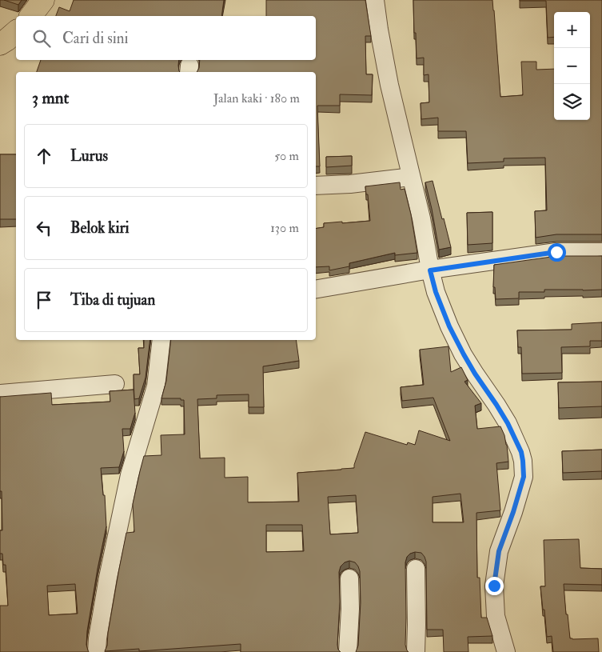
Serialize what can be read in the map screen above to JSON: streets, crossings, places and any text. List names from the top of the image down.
{
  "page": {
    "map_buttons": ["+", "−"],
    "search": "Cari di sini",
    "heading": ["3 mnt", "Jalan kaki · 180 m"],
    "list": [
      ["Lurus", "50 m"],
      ["Belok kiri", "130 m"],
      "Tiba di tujuan"
    ]
  }
}
